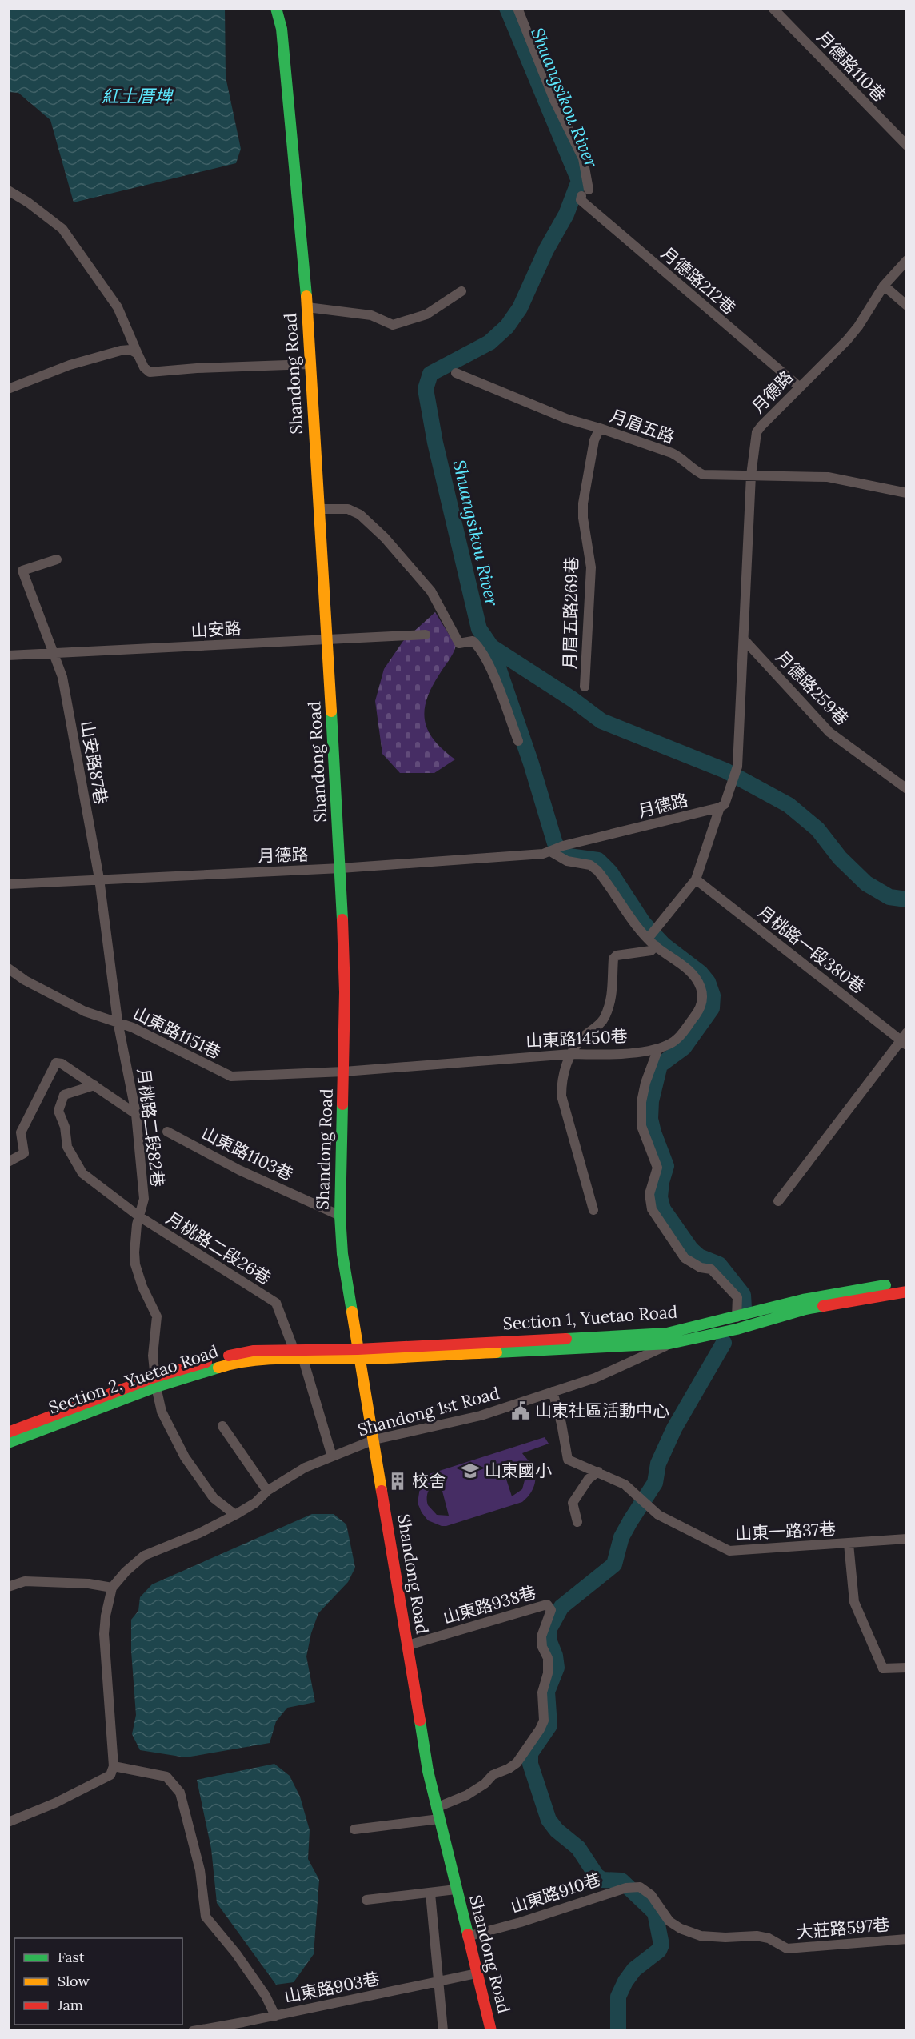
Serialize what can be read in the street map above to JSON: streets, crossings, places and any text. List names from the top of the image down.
{
  "streets": {
    "street": [
      "月德路110巷",
      "月德路212巷",
      "Shandong Road",
      "月德路",
      "月眉五路",
      "月眉五路269巷",
      "山安路",
      "月德路259巷",
      "山安路87巷",
      "月桃路一段380巷",
      "山東路1151巷",
      "山東路1450巷",
      "月桃路二段82巷",
      "山東路1103巷",
      "月桃路二段26巷",
      "Section 1, Yuetao Road",
      "Section 2, Yuetao Road",
      "Shandong 1st Road",
      "山東一路37巷",
      "山東路938巷",
      "山東路910巷",
      "大莊路597巷",
      "山東路903巷"
    ]
  },
  "crossings": [
    ["月德路212巷", "月德路"],
    ["Shandong Road", "月德路"],
    ["Shandong Road", "山安路"],
    ["Shandong Road", "山東路1151巷"],
    ["Shandong Road", "山東路1450巷"],
    ["Shandong Road", "山東路1103巷"],
    ["Shandong Road", "Section 1, Yuetao Road"],
    ["Shandong Road", "Section 2, Yuetao Road"],
    ["Shandong Road", "Shandong 1st Road"],
    ["Shandong Road", "山東路938巷"],
    ["Shandong Road", "山東路910巷"],
    ["Shandong Road", "山東路903巷"],
    ["月德路", "月眉五路"],
    ["月德路", "月德路259巷"],
    ["月德路", "山安路87巷"],
    ["月德路", "山東路1450巷"],
    ["月德路", "月桃路二段82巷"],
    ["月眉五路", "月眉五路269巷"],
    ["山安路", "山安路87巷"],
    ["山安路87巷", "月桃路二段82巷"],
    ["山東路1151巷", "山東路1450巷"],
    ["山東路1151巷", "月桃路二段82巷"],
    ["月桃路二段82巷", "月桃路二段26巷"],
    ["月桃路二段82巷", "Section 2, Yuetao Road"],
    ["月桃路二段82巷", "Shandong 1st Road"],
    ["月桃路二段26巷", "Section 2, Yuetao Road"],
    ["月桃路二段26巷", "Shandong 1st Road"],
    ["Section 1, Yuetao Road", "Section 2, Yuetao Road"],
    ["Section 1, Yuetao Road", "Shandong 1st Road"],
    ["山東路910巷", "大莊路597巷"]
  ],
  "water": ["紅土厝埤", "Shuangsikou River"],
  "places": {
    "public building": ["山東社區活動中心"],
    "school or university": ["山東國小"],
    "building": ["校舍"]
  },
  "legend": ["Fast", "Slow", "Jam"]
}
